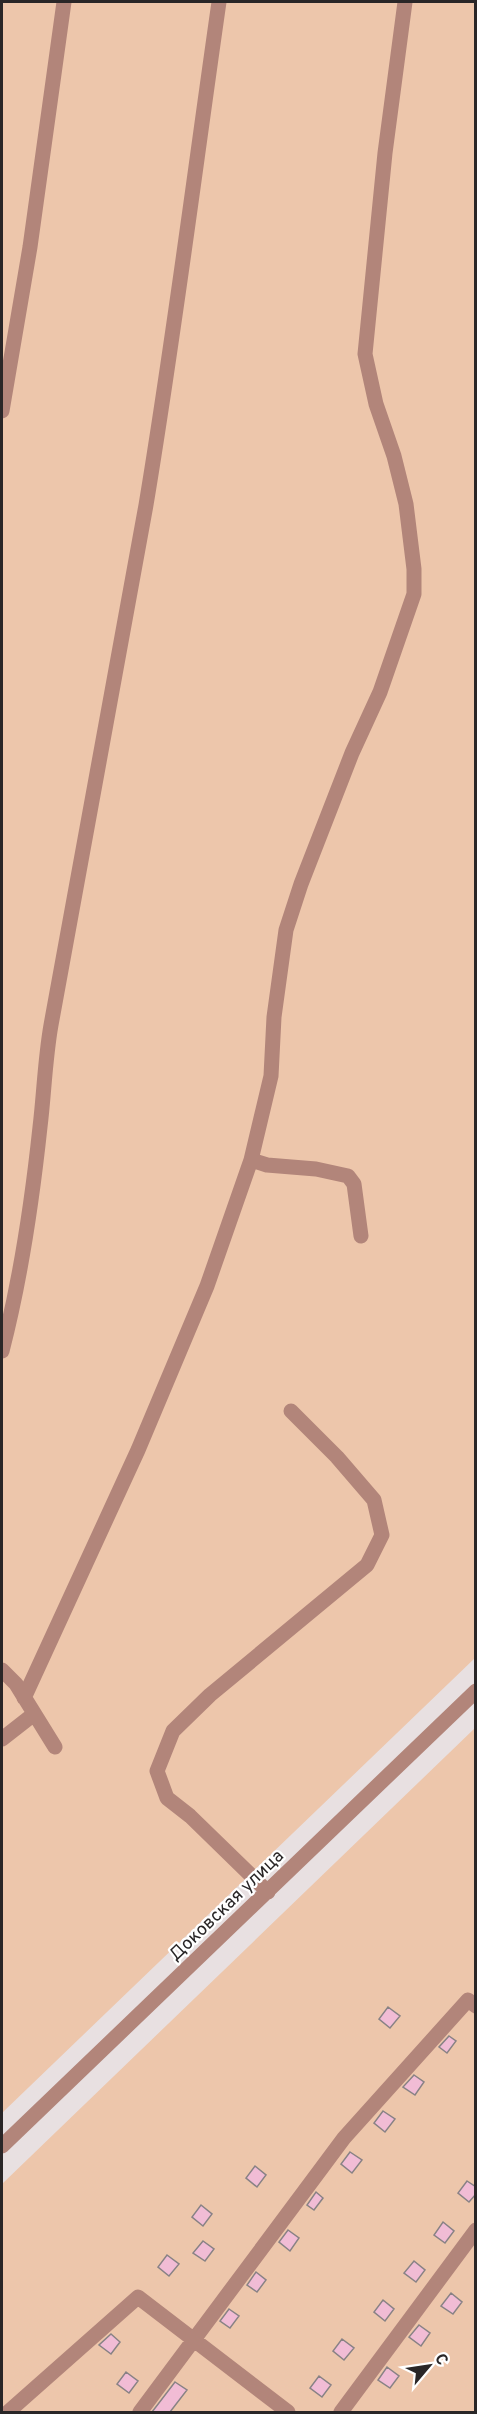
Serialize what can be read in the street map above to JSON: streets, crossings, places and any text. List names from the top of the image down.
{
  "streets": {
    "street": ["Доковская улица"]
  },
  "north": "top right"
}
